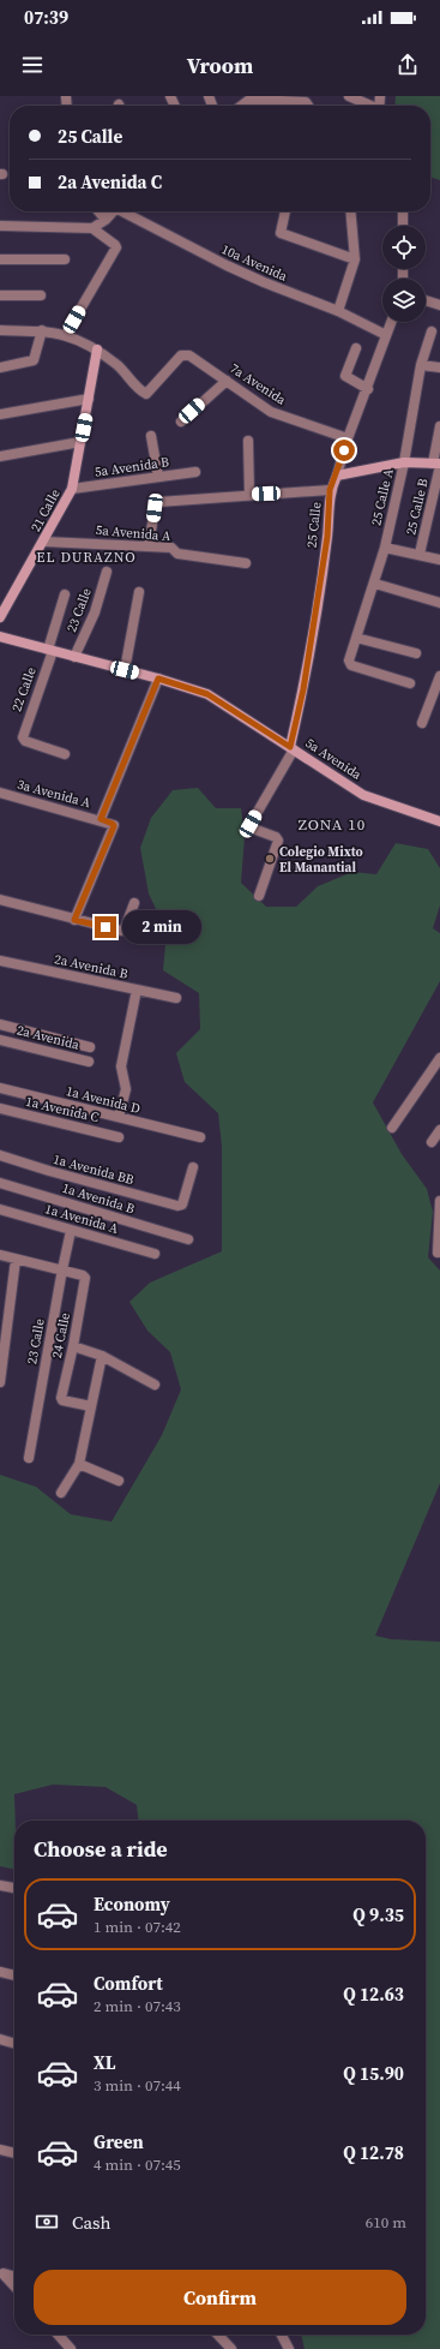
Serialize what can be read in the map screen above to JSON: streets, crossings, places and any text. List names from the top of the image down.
{
  "streets": {
    "street": [
      "10a Avenida",
      "7a Avenida",
      "5a Avenida B",
      "25 Calle A",
      "25 Calle B",
      "21 Calle",
      "25 Calle",
      "5a Avenida A",
      "23 Calle",
      "22 Calle",
      "5a Avenida",
      "3a Avenida A",
      "2a Avenida B",
      "2a Avenida",
      "1a Avenida D",
      "1a Avenida C",
      "1a Avenida BB",
      "1a Avenida B",
      "1a Avenida A",
      "24 Calle"
    ]
  },
  "crossings": [
    ["10a Avenida", "25 Calle"],
    ["7a Avenida", "21 Calle"],
    ["7a Avenida", "25 Calle"],
    ["5a Avenida B", "21 Calle"],
    ["21 Calle", "5a Avenida A"],
    ["25 Calle", "5a Avenida"],
    ["23 Calle", "5a Avenida"],
    ["23 Calle", "1a Avenida A"],
    ["23 Calle", "24 Calle"],
    ["22 Calle", "5a Avenida"]
  ],
  "districts": ["EL DURAZNO", "ZONA 10"],
  "places": ["Colegio Mixto El Manantial"],
  "page": {
    "status": "07:39",
    "header": "Vroom",
    "banner": ["25 Calle", "2a Avenida C"],
    "bubble": "2 min",
    "heading": "Choose a ride",
    "list": [
      {
        "name": "Economy",
        "note": "1 min · 07:42",
        "value": "Q 9.35"
      },
      {
        "name": "Comfort",
        "note": "2 min · 07:43",
        "value": "Q 12.63"
      },
      {
        "name": "XL",
        "note": "3 min · 07:44",
        "value": "Q 15.90"
      },
      {
        "name": "Green",
        "note": "4 min · 07:45",
        "value": "Q 12.78"
      }
    ],
    "pay": ["Cash", "610 m"],
    "buttons": "Confirm"
  }
}
